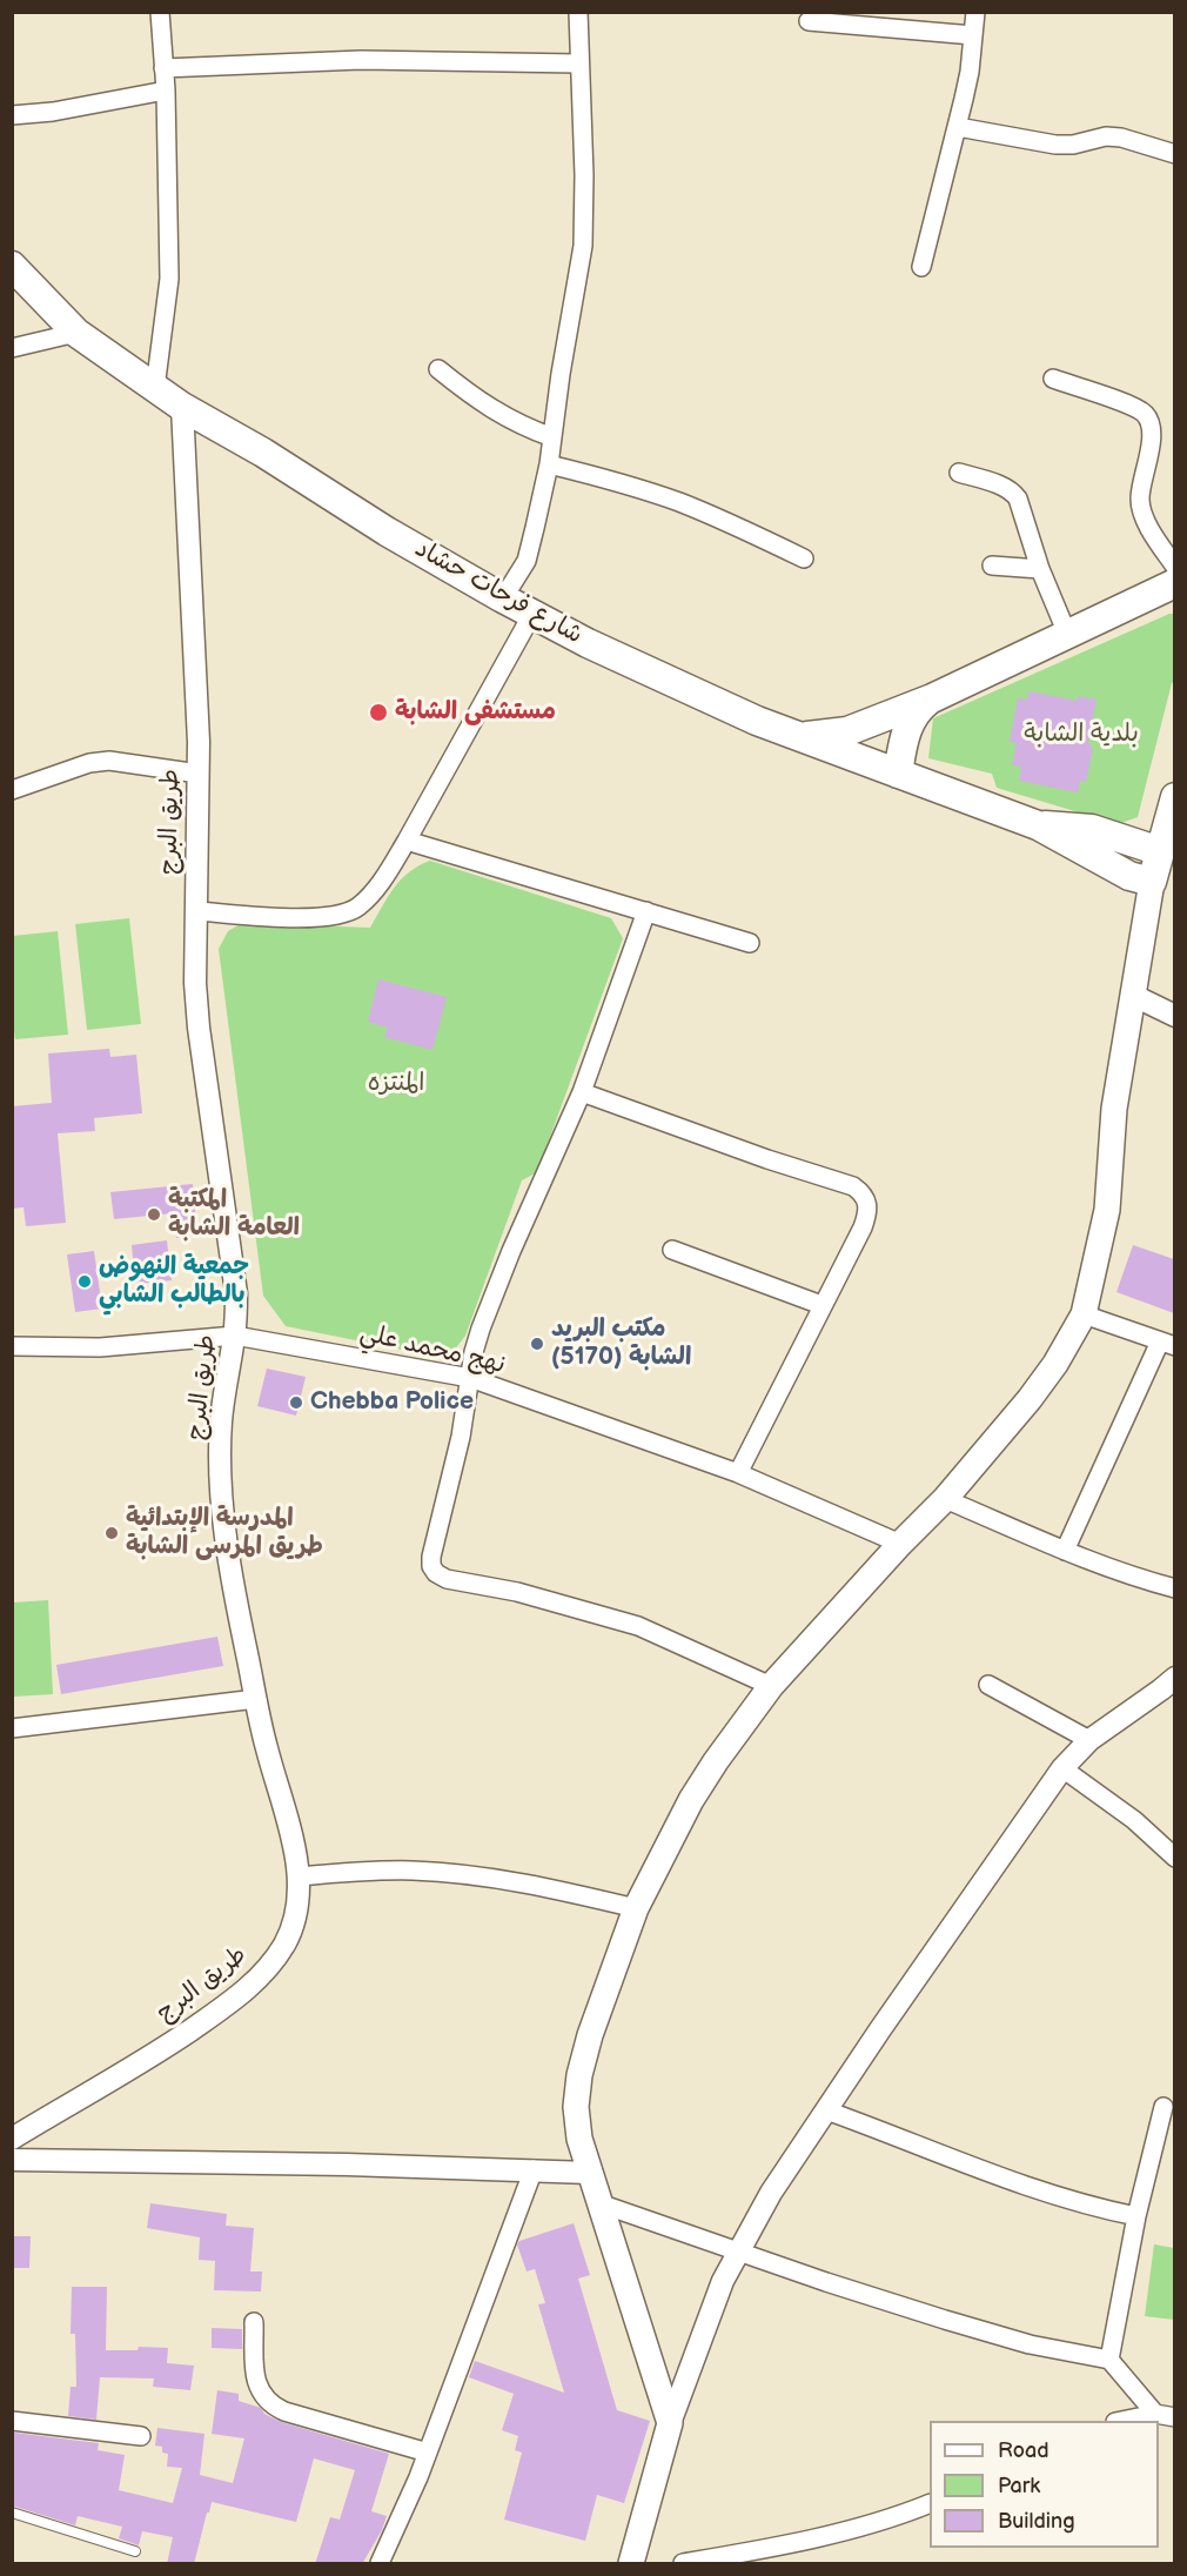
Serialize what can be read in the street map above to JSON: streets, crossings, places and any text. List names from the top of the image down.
{
  "streets": {
    "main road": ["شارع فرحات حشاد"],
    "street": ["طريق البرج", "نهج محمد علي"]
  },
  "crossings": [
    ["شارع فرحات حشاد", "طريق البرج"],
    ["طريق البرج", "نهج محمد علي"]
  ],
  "parks": ["بلدية الشابة", "المنتزه"],
  "places": [
    "مستشفى الشابة",
    "المكتبة العامة الشابة",
    "جمعية النهوض بالطالب الشابي",
    "مكتب البريد الشابة (5170)",
    "Chebba Police",
    "المدرسة الإبتدائية طريق المرسى الشابة"
  ],
  "legend": ["Road", "Park", "Building"]
}
